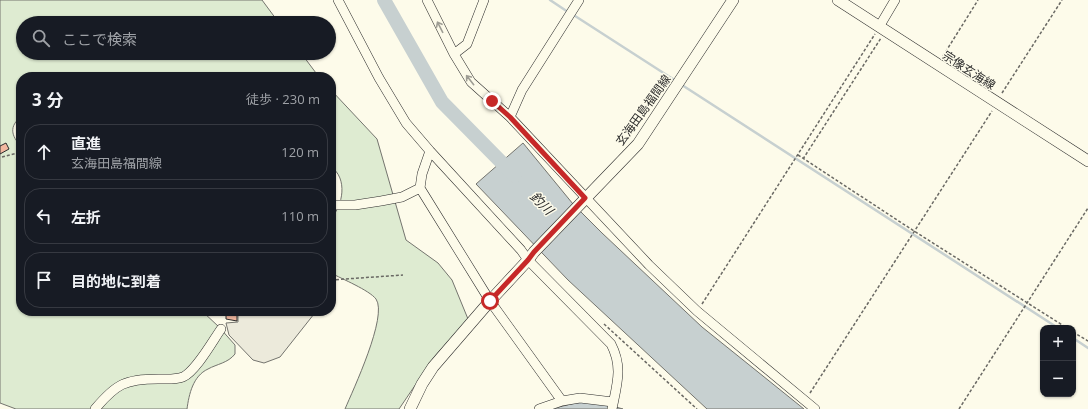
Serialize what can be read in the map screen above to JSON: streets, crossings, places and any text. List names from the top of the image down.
{
  "streets": {
    "main road": ["宗像玄海線", "玄海田島福間線"]
  },
  "water": ["釣川"],
  "page": {
    "search": "ここで検索",
    "heading": ["3 分", "徒歩 · 230 m"],
    "list": [
      ["直進", "玄海田島福間線", "120 m"],
      ["左折", "110 m"],
      "目的地に到着"
    ],
    "map_buttons": ["+", "−"]
  }
}
